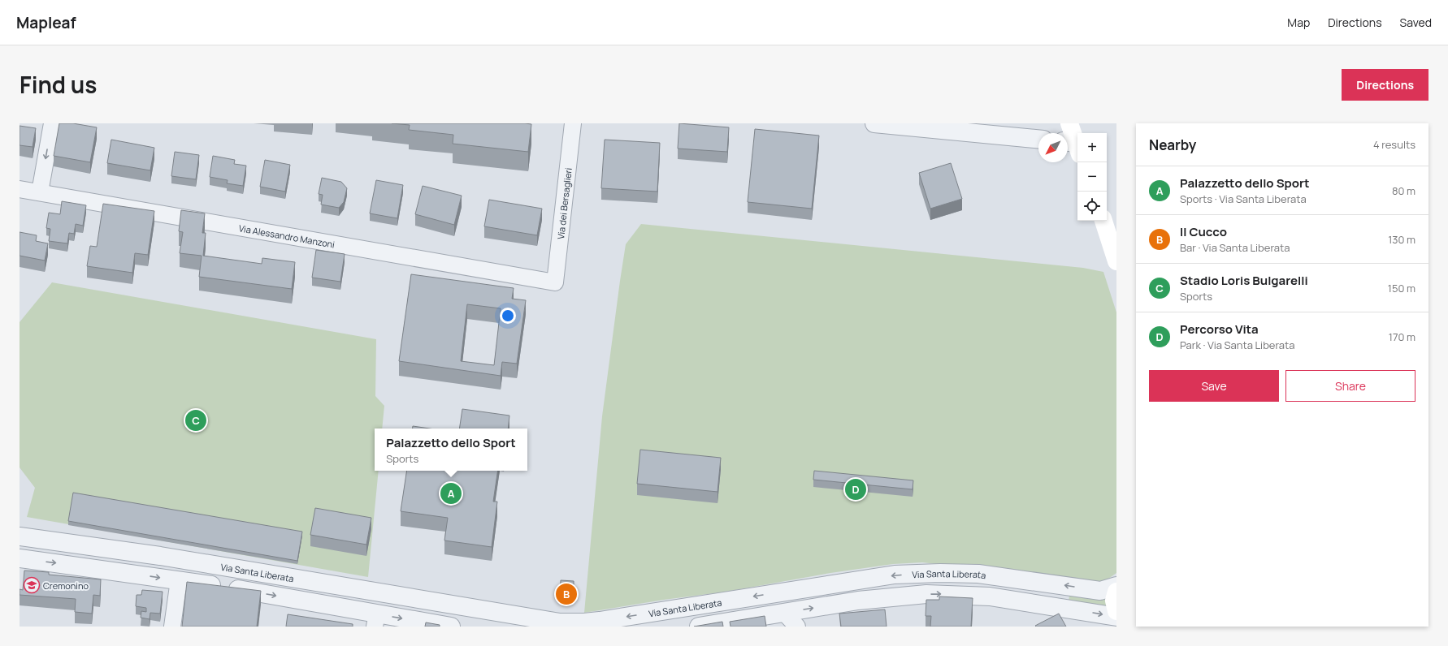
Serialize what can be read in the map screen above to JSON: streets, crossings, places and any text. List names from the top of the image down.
{
  "streets": {
    "street": ["Via dei Bersaglieri", "Via Alessandro Manzoni", "Via Santa Liberata"]
  },
  "crossings": [
    ["Via dei Bersaglieri", "Via Alessandro Manzoni"]
  ],
  "places": {
    "school or university": ["Cremonino"]
  },
  "north": "bottom left",
  "page": {
    "header": "Mapleaf",
    "nav": ["Map", "Directions", "Saved"],
    "title": "Find us",
    "buttons": [
      "Directions",
      ["Save", "Share"]
    ],
    "heading": ["Nearby", "4 results"],
    "map_buttons": ["+", "−"],
    "list": [
      {
        "mark": "A",
        "name": "Palazzetto dello Sport",
        "note": "Sports · Via Santa Liberata",
        "value": "80 m"
      },
      {
        "mark": "B",
        "name": "Il Cucco",
        "note": "Bar · Via Santa Liberata",
        "value": "130 m"
      },
      {
        "mark": "C",
        "name": "Stadio Loris Bulgarelli",
        "note": "Sports",
        "value": "150 m"
      },
      {
        "mark": "D",
        "name": "Percorso Vita",
        "note": "Park · Via Santa Liberata",
        "value": "170 m"
      }
    ],
    "pins": [
      "C",
      "D",
      "A",
      "B"
    ],
    "popup": ["Palazzetto dello Sport", "Sports"]
  }
}
